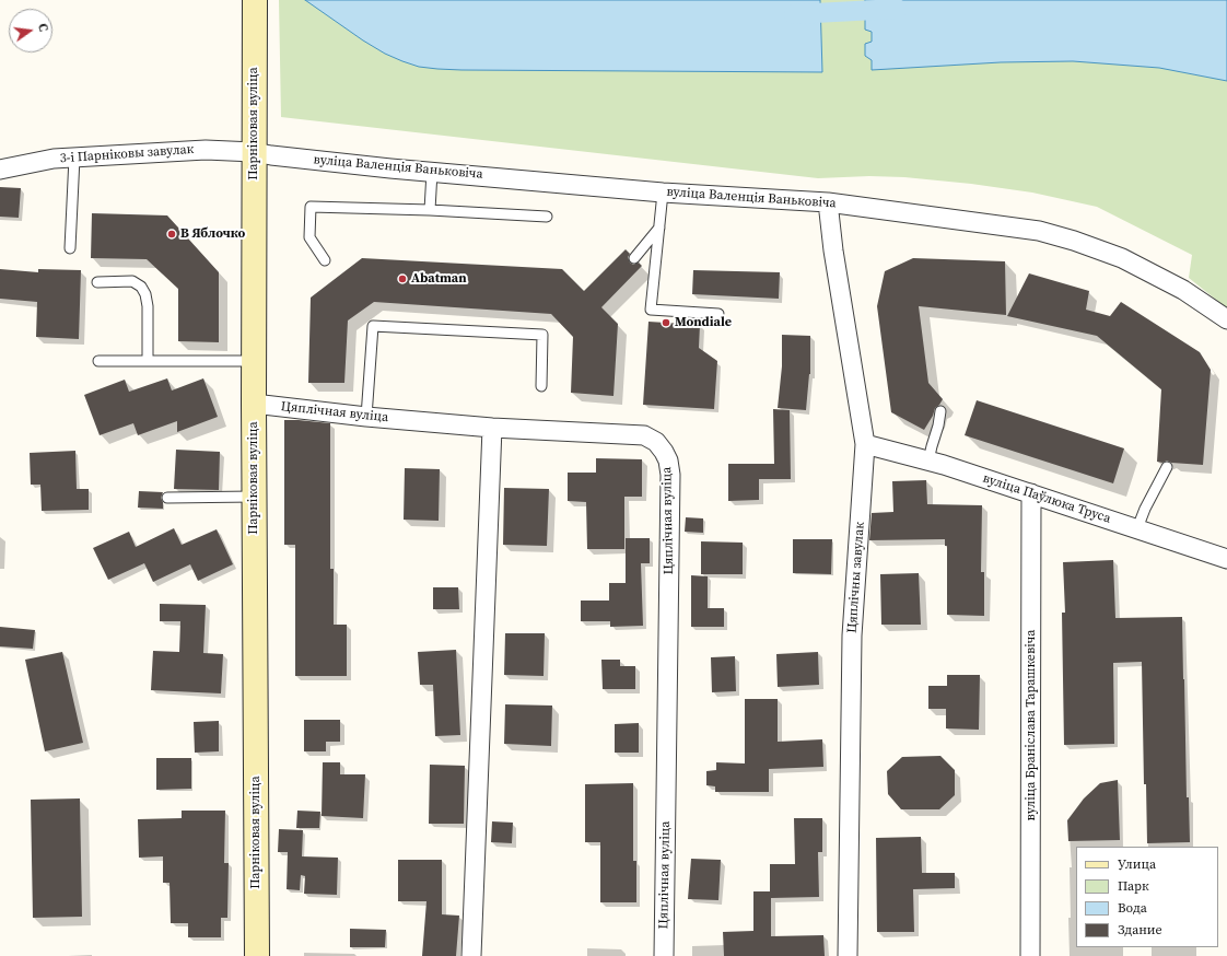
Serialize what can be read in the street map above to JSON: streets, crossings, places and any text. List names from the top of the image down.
{
  "streets": {
    "street": [
      "Парніковая вуліца",
      "3-і Парніковы завулак",
      "вуліца Валенція Ваньковіча",
      "Цяплічная вуліца",
      "вуліца Паўлюка Труса",
      "Цяплічны завулак",
      "вуліца Браніслава Тарашкевіча"
    ]
  },
  "crossings": [
    ["Парніковая вуліца", "3-і Парніковы завулак"],
    ["Парніковая вуліца", "вуліца Валенція Ваньковіча"],
    ["Парніковая вуліца", "Цяплічная вуліца"],
    ["3-і Парніковы завулак", "вуліца Валенція Ваньковіча"],
    ["вуліца Валенція Ваньковіча", "Цяплічны завулак"],
    ["вуліца Паўлюка Труса", "Цяплічны завулак"],
    ["вуліца Паўлюка Труса", "вуліца Браніслава Тарашкевіча"]
  ],
  "places": ["В Яблочко", "Abatman", "Mondiale"],
  "legend": [
    "Улица",
    "Парк",
    "Вода",
    "Здание"
  ],
  "north": "right"
}
